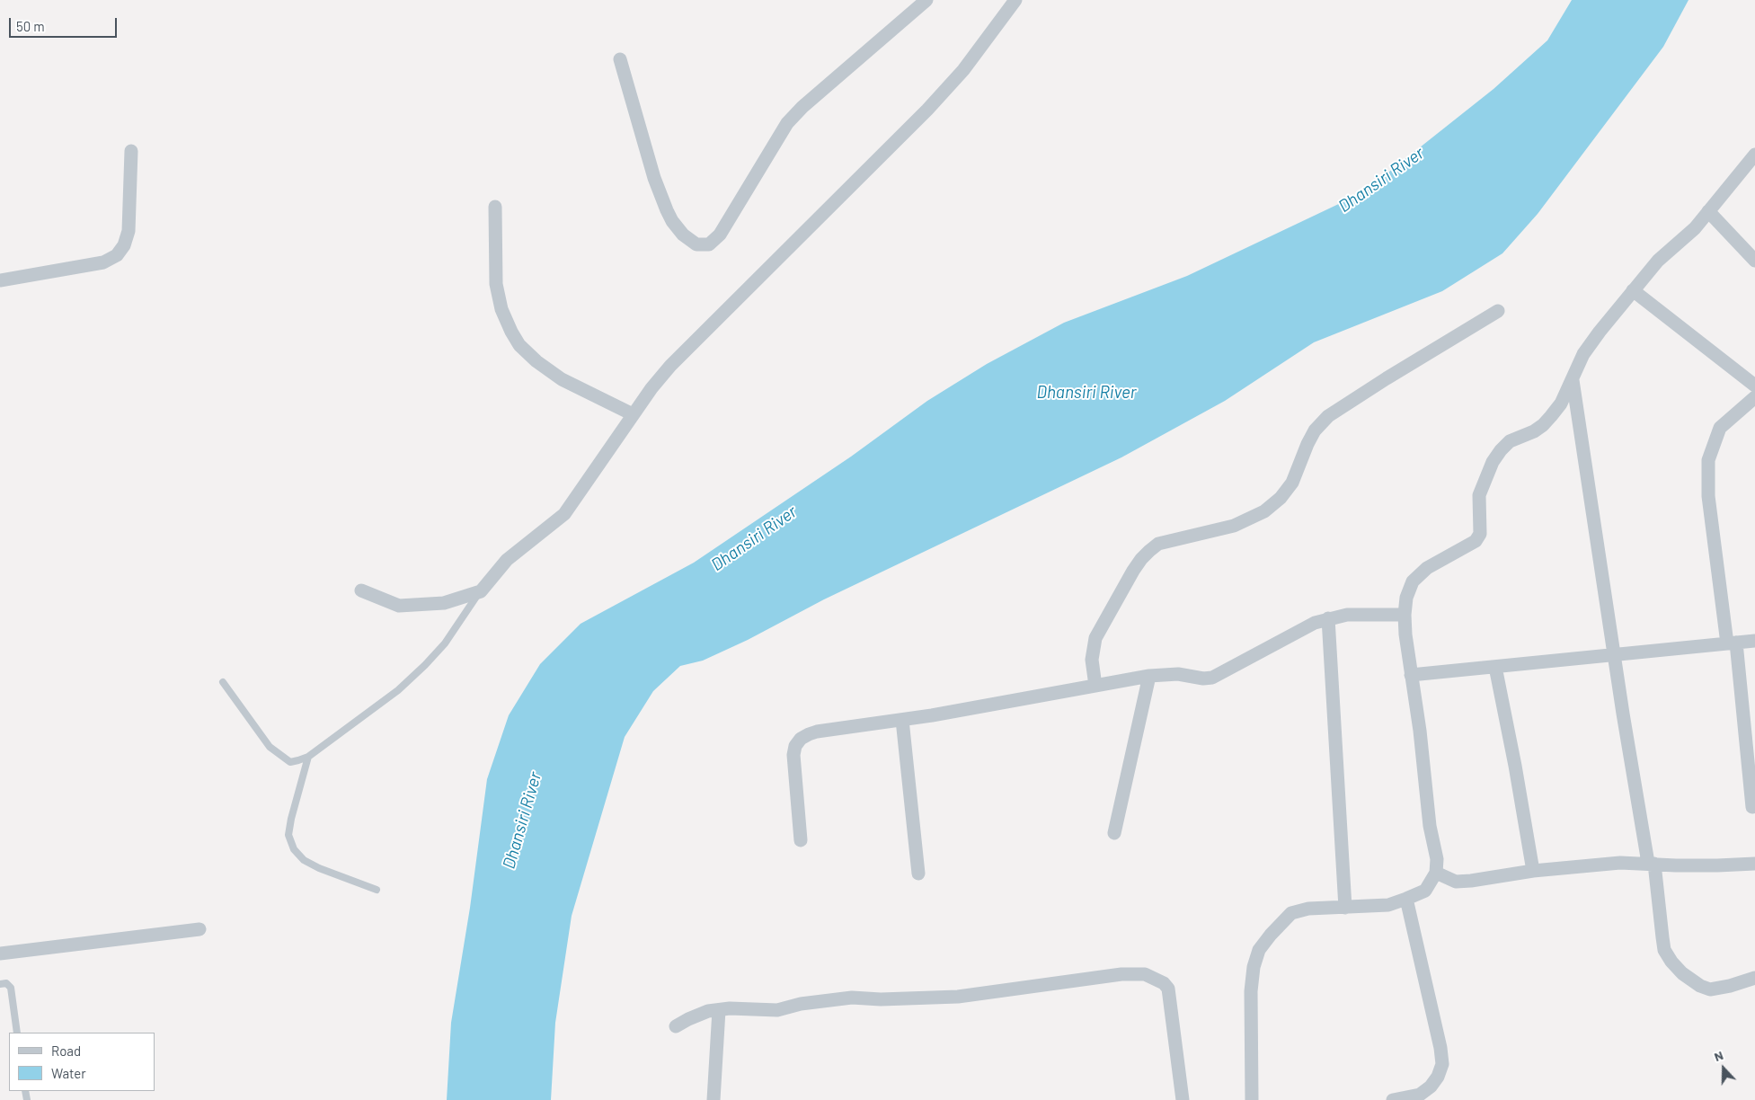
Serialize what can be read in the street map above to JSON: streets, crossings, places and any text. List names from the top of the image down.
{
  "water": ["Dhansiri River"],
  "legend": ["Road", "Water"],
  "scale_bar": "50 m",
  "north": "top"
}
